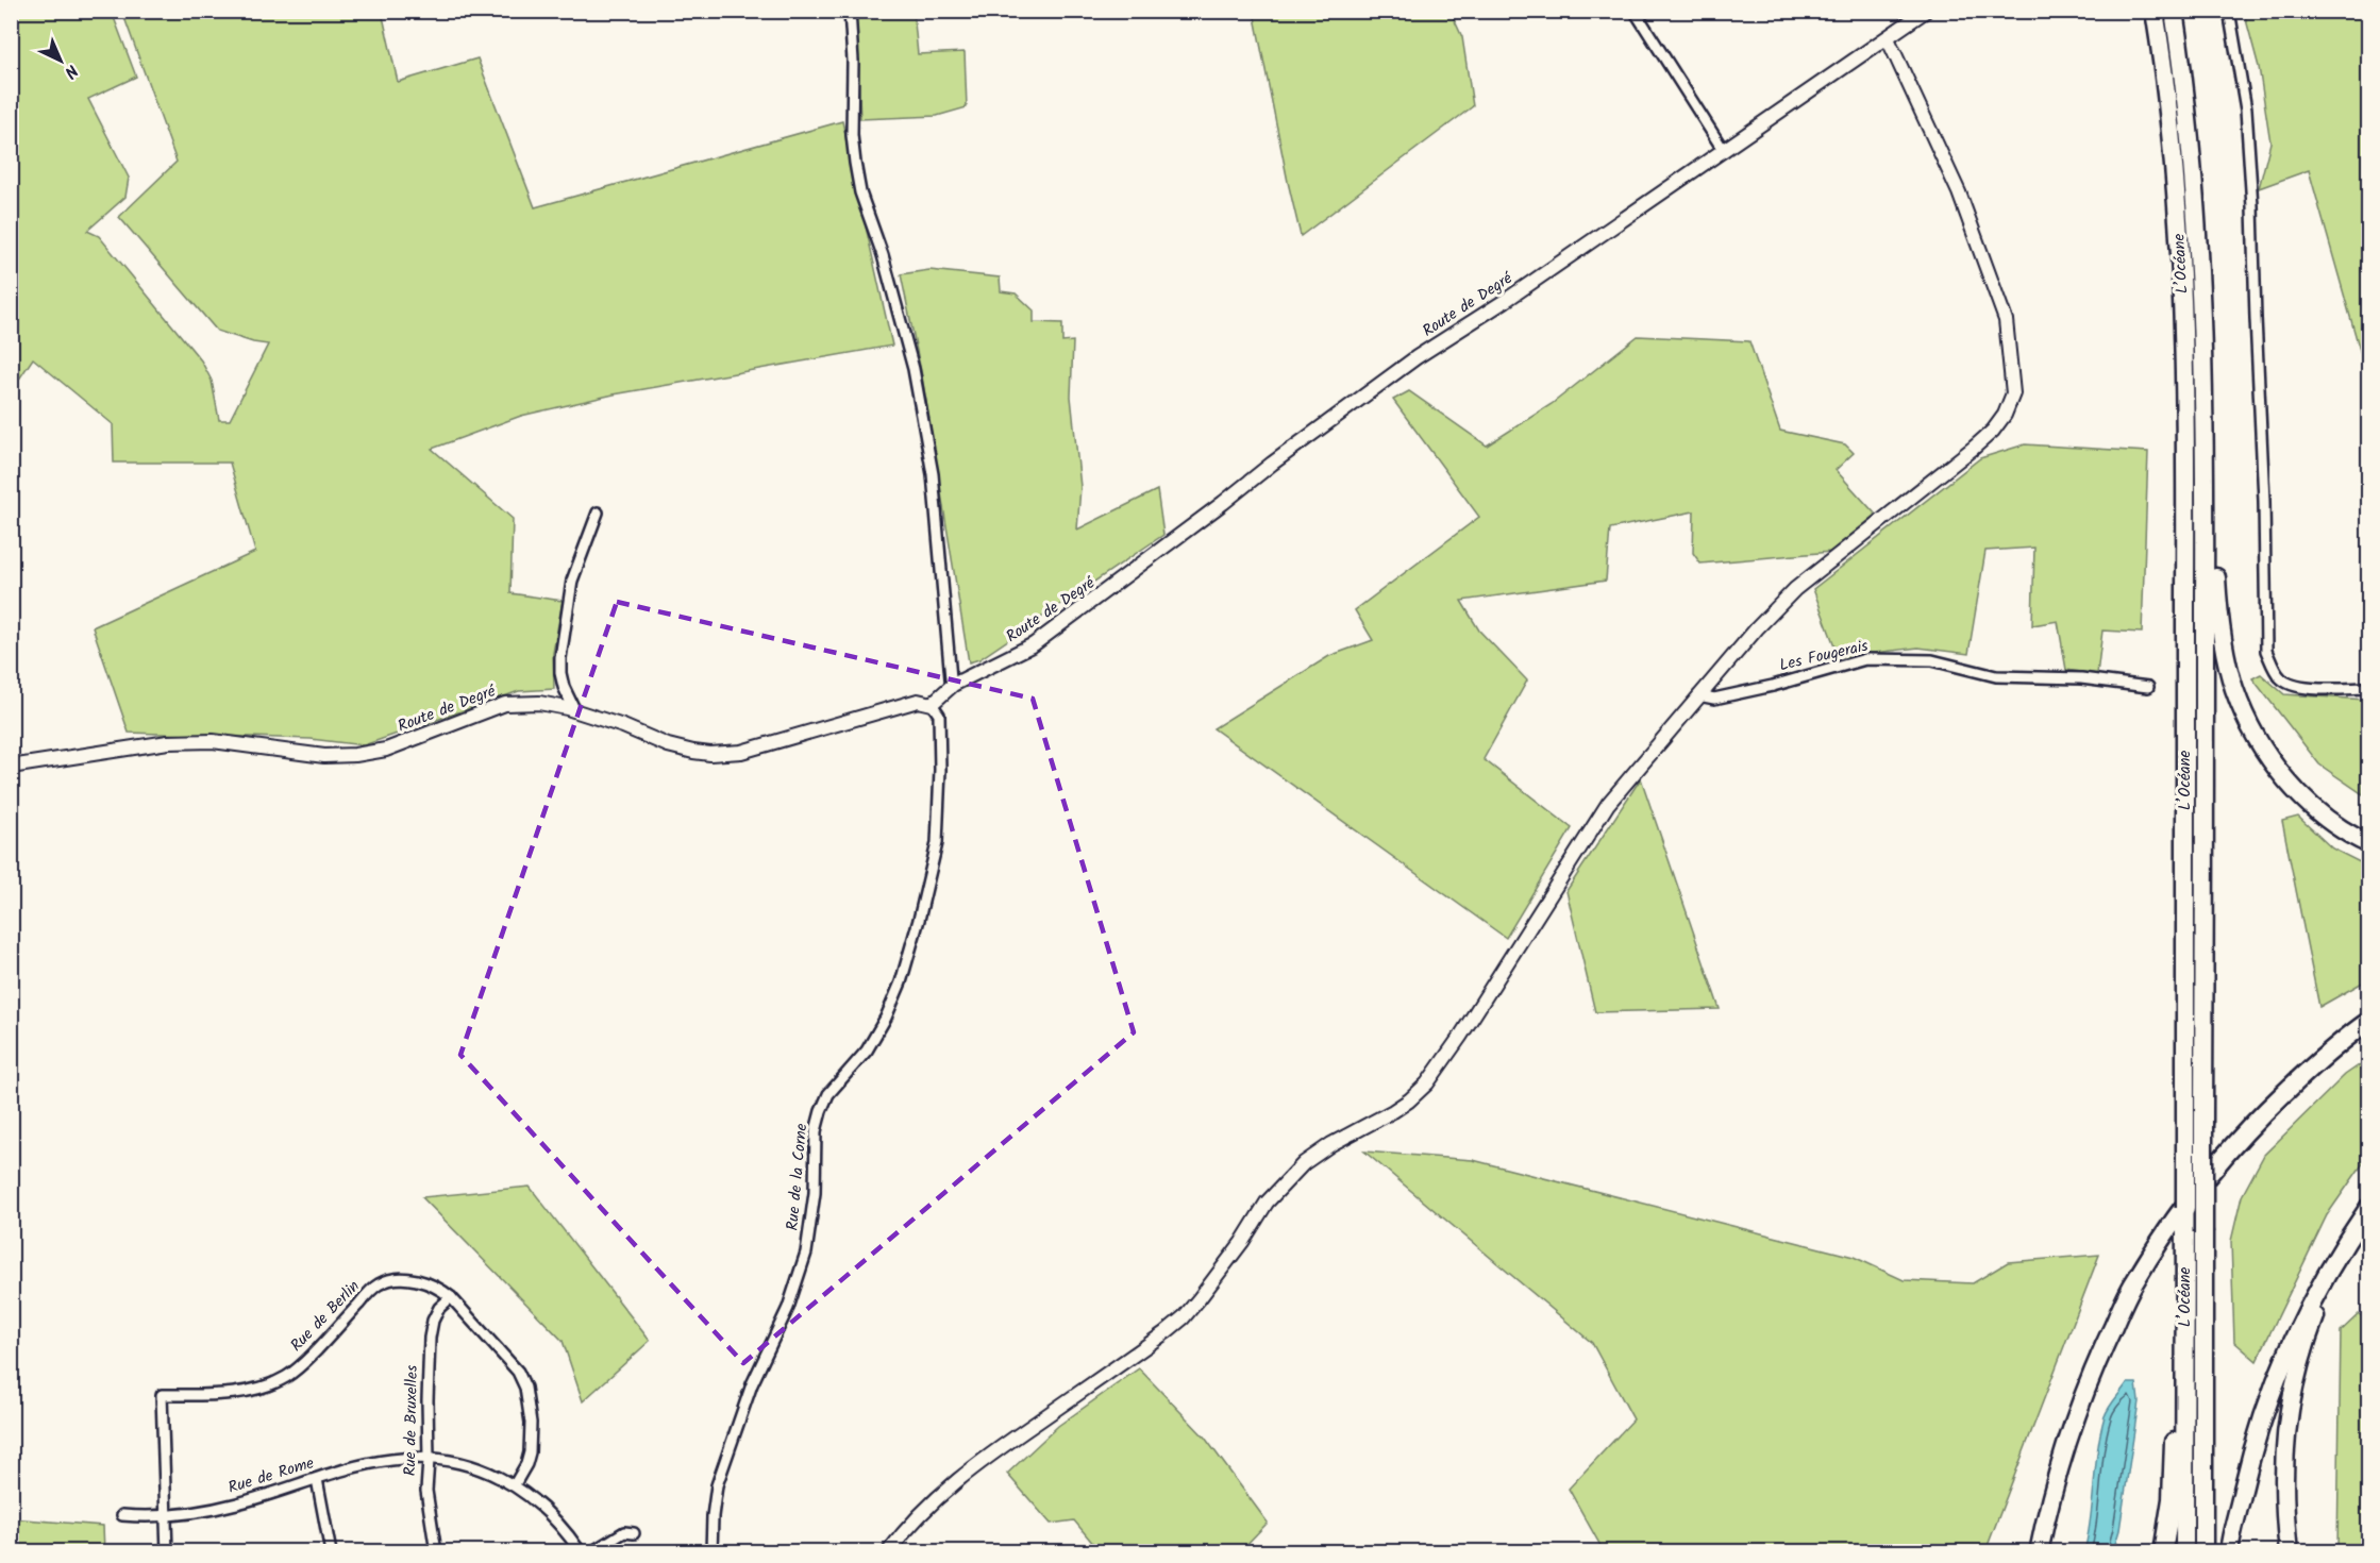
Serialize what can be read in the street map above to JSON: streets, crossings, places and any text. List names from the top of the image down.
{
  "streets": {
    "highway": ["L’Océane"],
    "street": [
      "Route de Degré",
      "Les Fougerais",
      "Rue de la Corne",
      "Rue de Berlin",
      "Rue de Bruxelles",
      "Rue de Rome"
    ]
  },
  "crossings": [
    ["Route de Degré", "Rue de la Corne"],
    ["Rue de Berlin", "Rue de Bruxelles"],
    ["Rue de Berlin", "Rue de Rome"],
    ["Rue de Bruxelles", "Rue de Rome"]
  ],
  "north": "bottom right"
}
